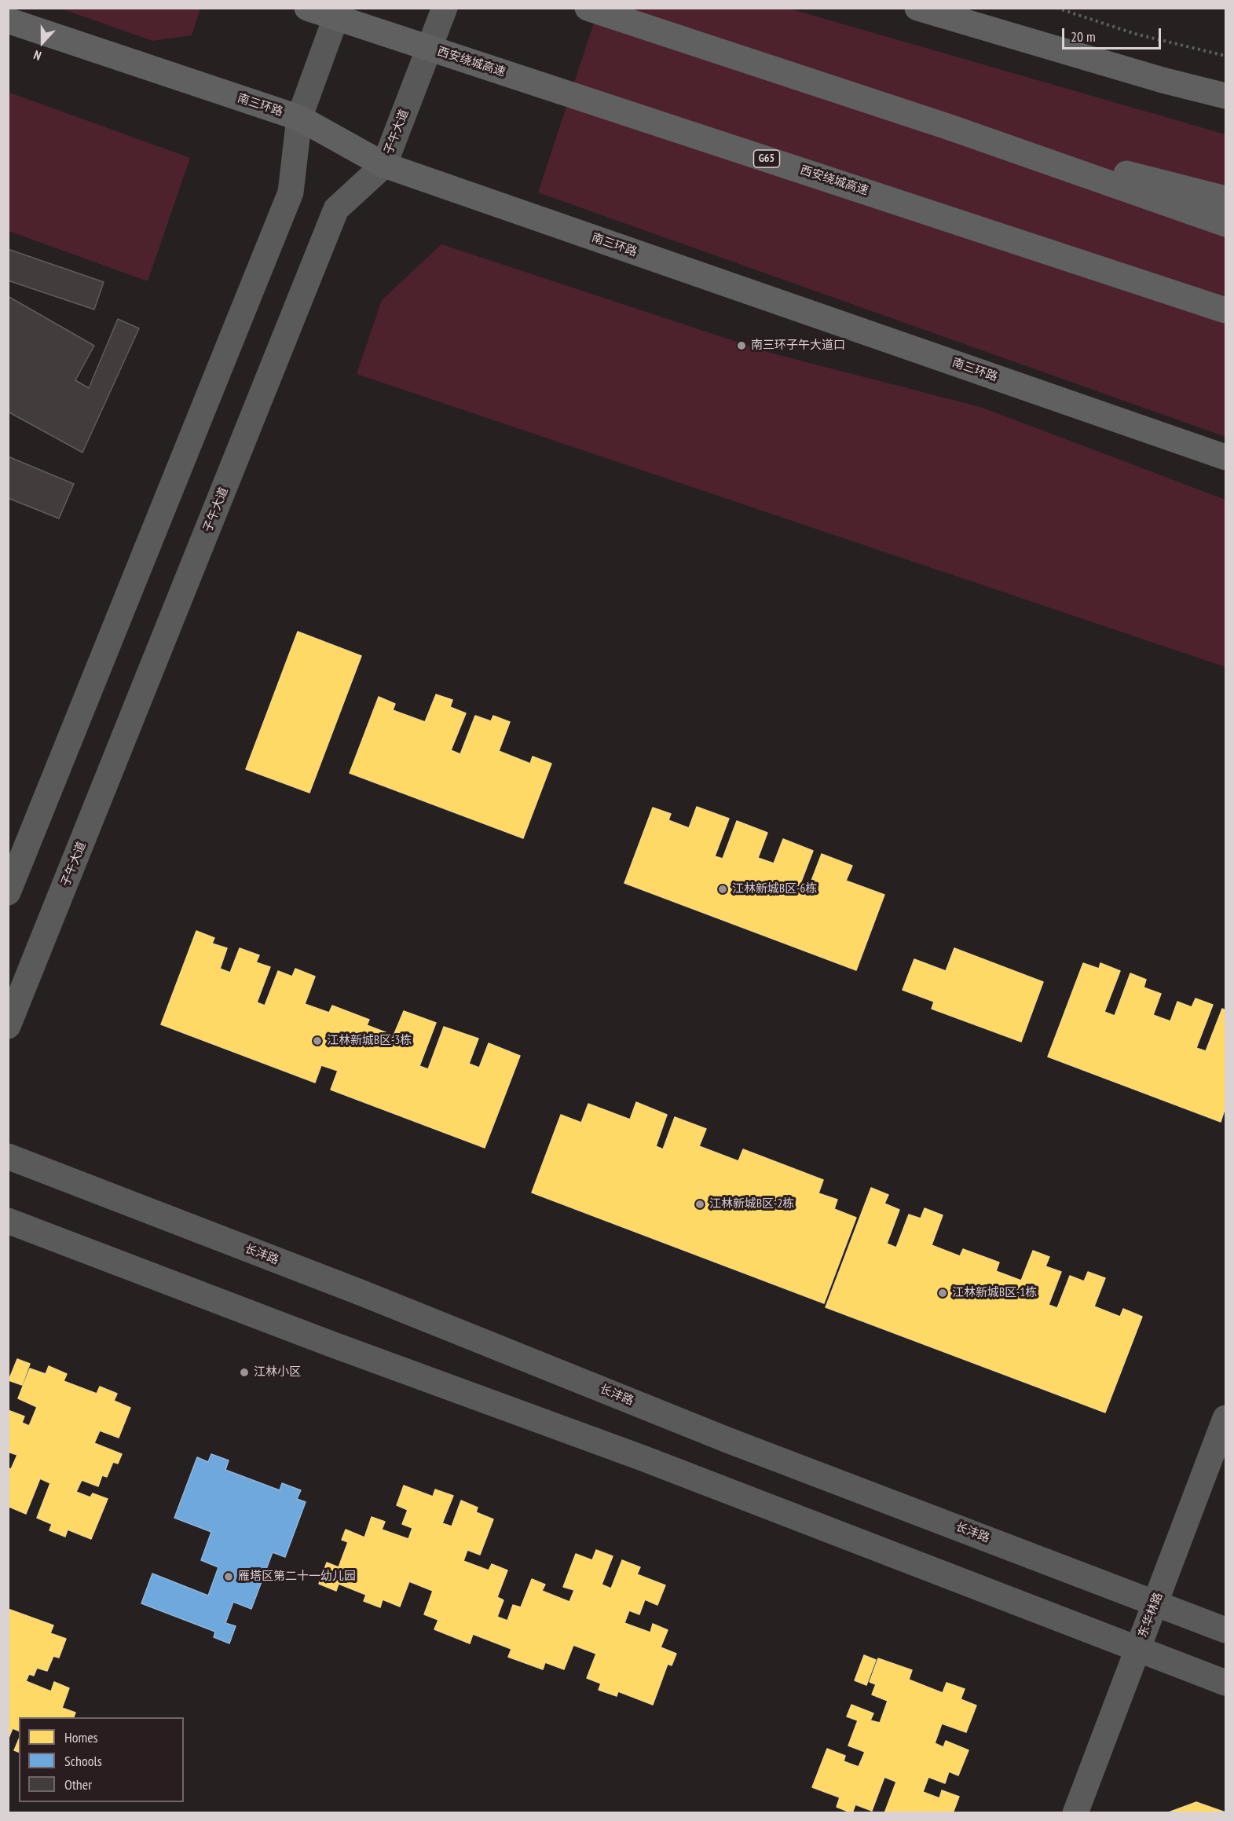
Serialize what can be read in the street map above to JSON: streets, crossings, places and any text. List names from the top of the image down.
{
  "streets": {
    "highway": ["西安绕城高速", "南三环路", "G65"],
    "main road": ["子午大道"],
    "street": ["长沣路", "东华林路"]
  },
  "crossings": [
    ["南三环路", "子午大道"],
    ["长沣路", "东华林路"]
  ],
  "places": [
    "南三环子午大道口",
    "江林新城B区-6栋",
    "江林新城B区-3栋",
    "江林新城B区-2栋",
    "江林新城B区-1栋",
    "江林小区",
    "雁塔区第二十一幼儿园"
  ],
  "legend": ["Homes", "Schools", "Other"],
  "scale_bar": "20 m",
  "north": "bottom"
}
